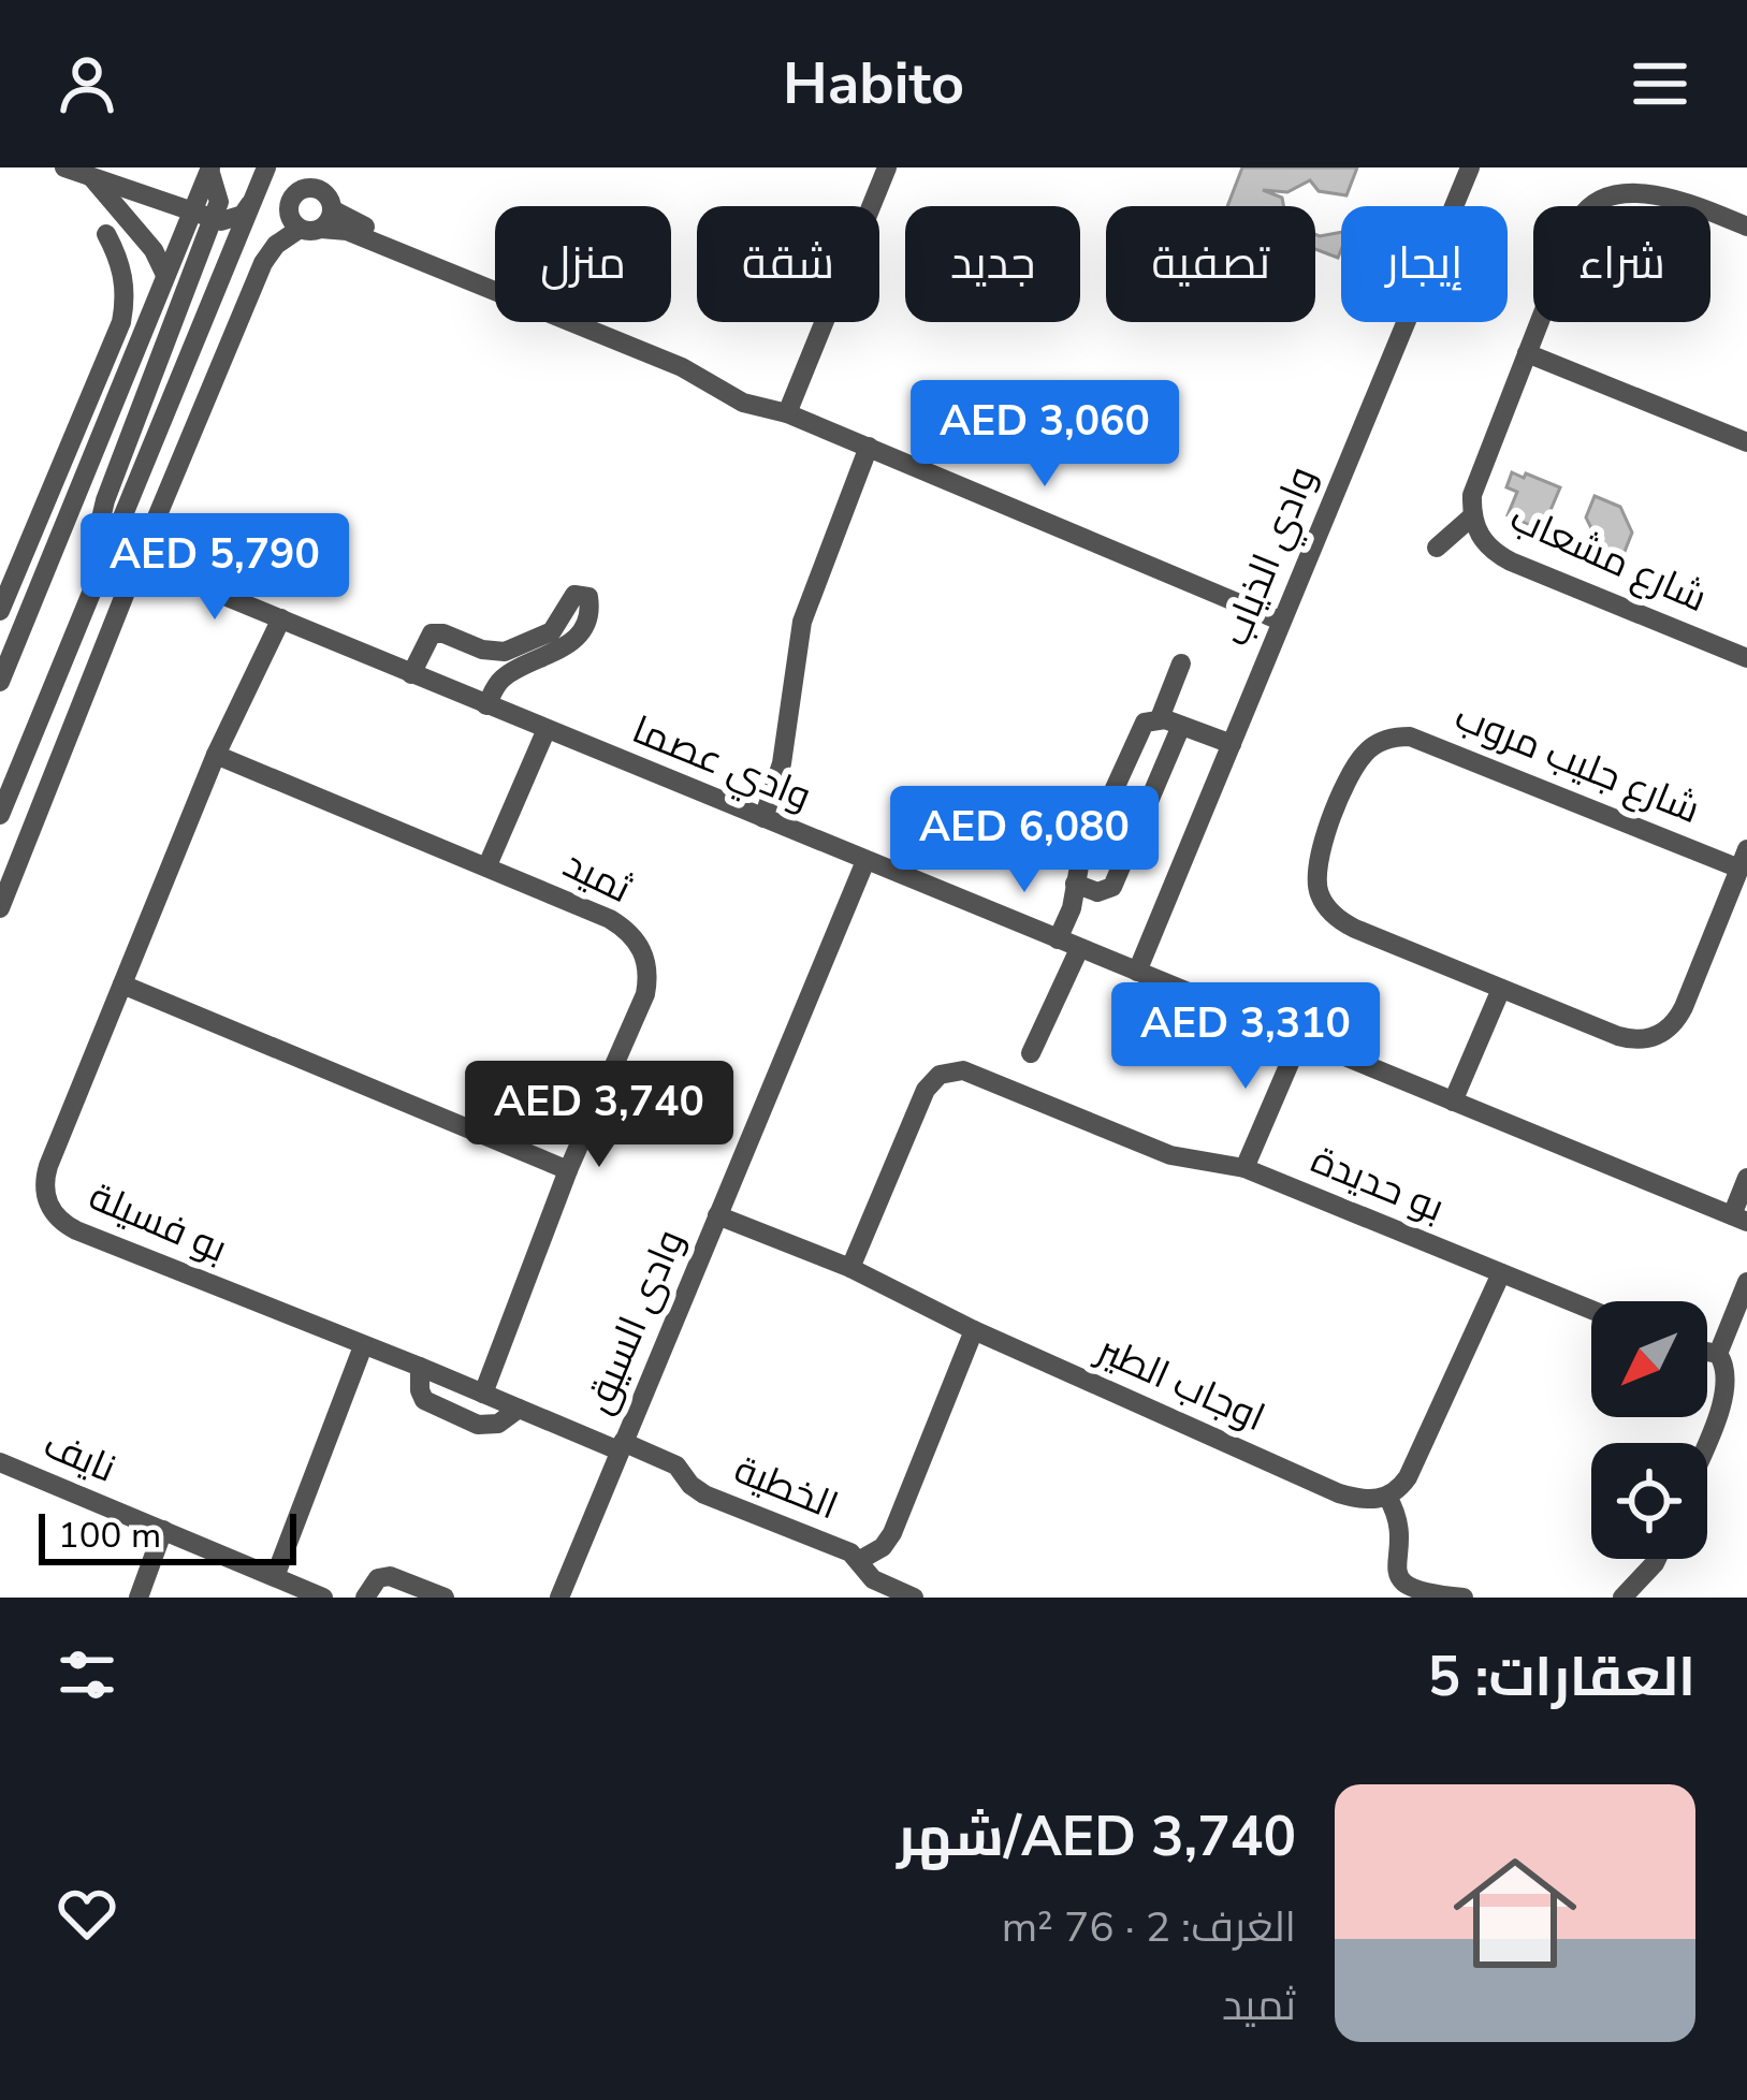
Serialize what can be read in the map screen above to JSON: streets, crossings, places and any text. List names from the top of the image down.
{
  "streets": {
    "street": [
      "وادي الذياب",
      "شارع مشعاب",
      "وادي عصما",
      "شارع جليب مروب",
      "ثميد",
      "بو حديدة",
      "بو فسيلة",
      "وادى السيق",
      "اوجاب الطير",
      "نايف",
      "الخطية"
    ]
  },
  "crossings": [
    ["وادي الذياب", "وادي عصما"],
    ["وادي عصما", "بو فسيلة"],
    ["وادي عصما", "وادى السيق"],
    ["ثميد", "بو فسيلة"],
    ["بو حديدة", "اوجاب الطير"],
    ["بو فسيلة", "وادى السيق"],
    ["بو فسيلة", "الخطية"],
    ["وادى السيق", "اوجاب الطير"],
    ["وادى السيق", "الخطية"],
    ["اوجاب الطير", "الخطية"]
  ],
  "scale_bar": "100 m",
  "north": "bottom left",
  "page": {
    "header": "Habito",
    "chip": [
      "شراء",
      "إيجار",
      "تصفية",
      "جديد",
      "شقة",
      "منزل"
    ],
    "price": [
      "AED 3,060",
      "AED 5,790",
      "AED 6,080",
      "AED 3,310",
      "AED 3,740"
    ],
    "scale": "100 m",
    "heading": "العقارات: 5",
    "list": [
      {
        "name": "AED 3,740/شهر",
        "note": "الغرف: 2 · 76 m² · ثميد"
      }
    ]
  }
}
